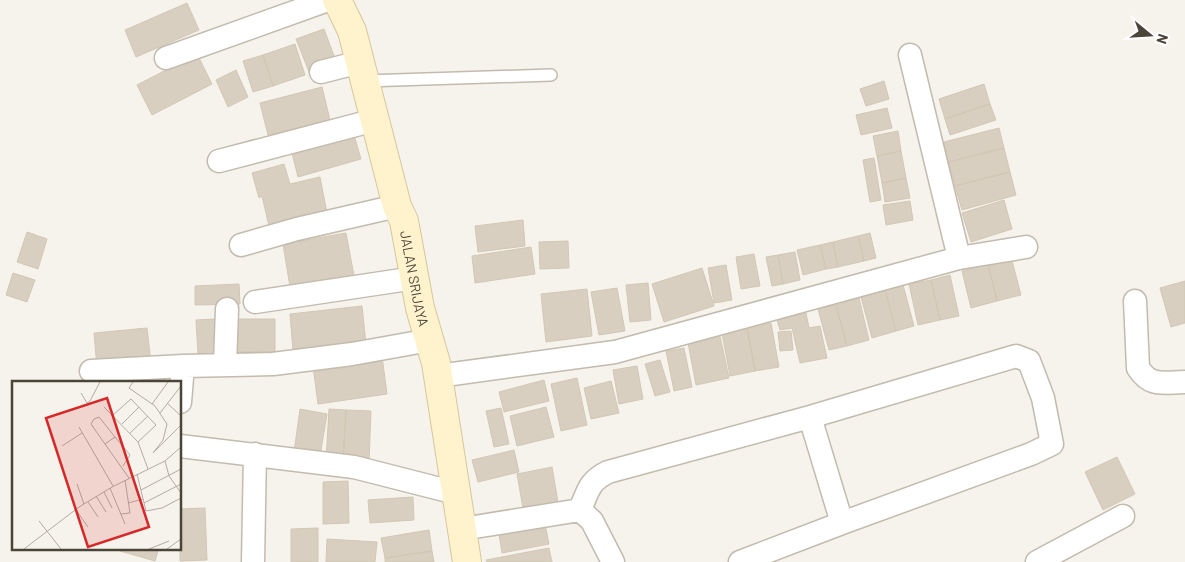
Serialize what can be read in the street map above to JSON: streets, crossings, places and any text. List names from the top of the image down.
{
  "streets": {
    "street": ["JALAN SRIJAYA"]
  },
  "north": "right"
}
